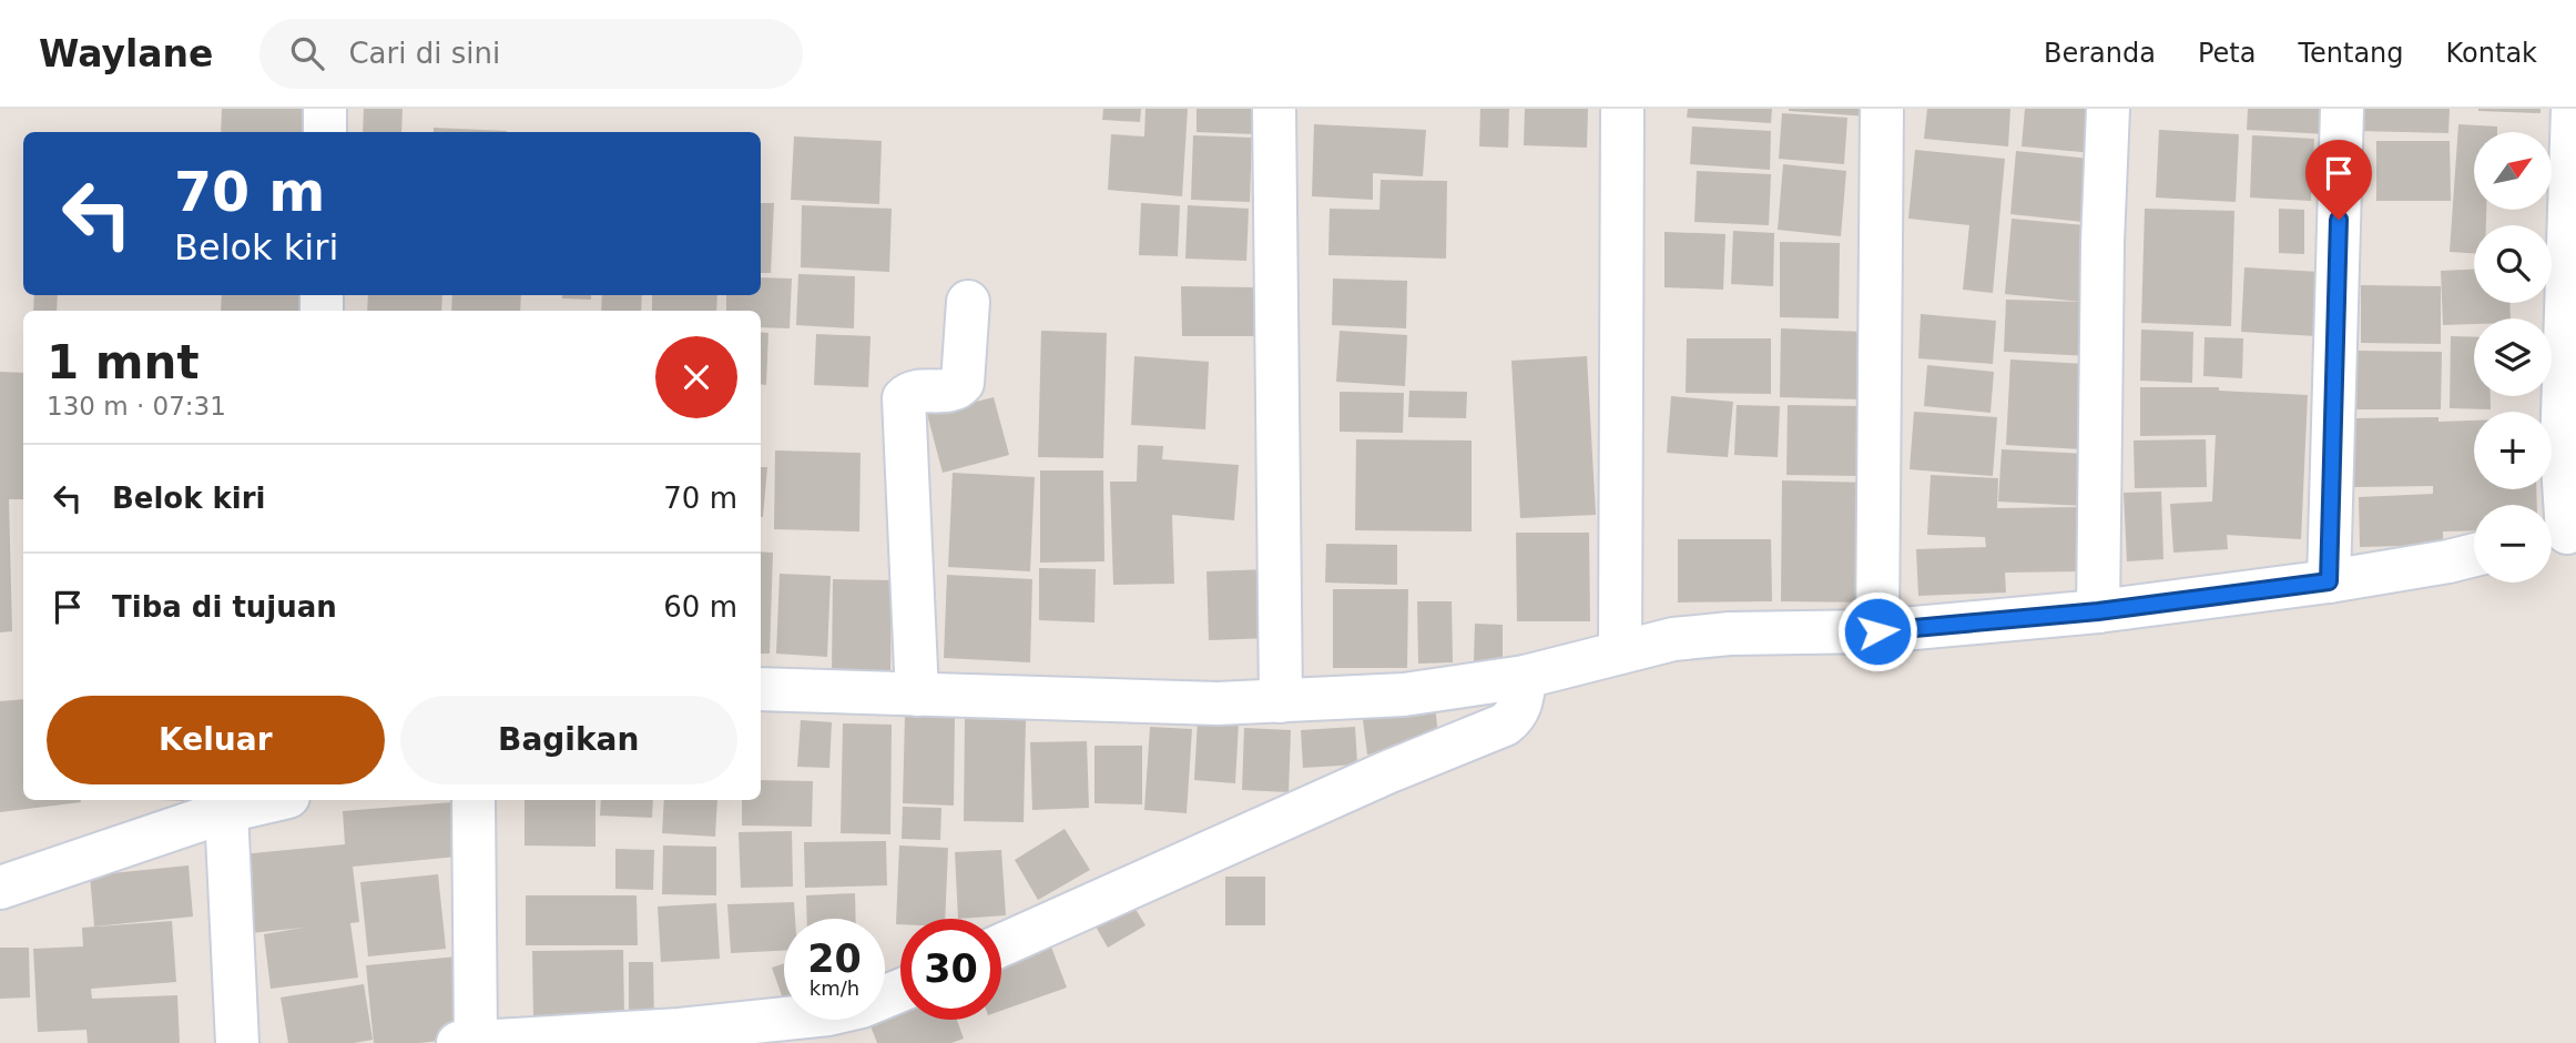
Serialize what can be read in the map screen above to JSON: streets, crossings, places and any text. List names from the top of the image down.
{
  "north": "top right",
  "page": {
    "header": "Waylane",
    "search": "Cari di sini",
    "nav": [
      "Beranda",
      "Peta",
      "Tentang",
      "Kontak"
    ],
    "map_buttons": ["+", "−"],
    "turn": ["70 m", "Belok kiri"],
    "heading": ["1 mnt", "130 m · 07:31"],
    "list": [
      {
        "name": "Belok kiri",
        "value": "70 m"
      },
      {
        "name": "Tiba di tujuan",
        "value": "60 m"
      }
    ],
    "buttons": ["Keluar", "Bagikan"],
    "speed": "20 km/h",
    "limit": "30"
  }
}
